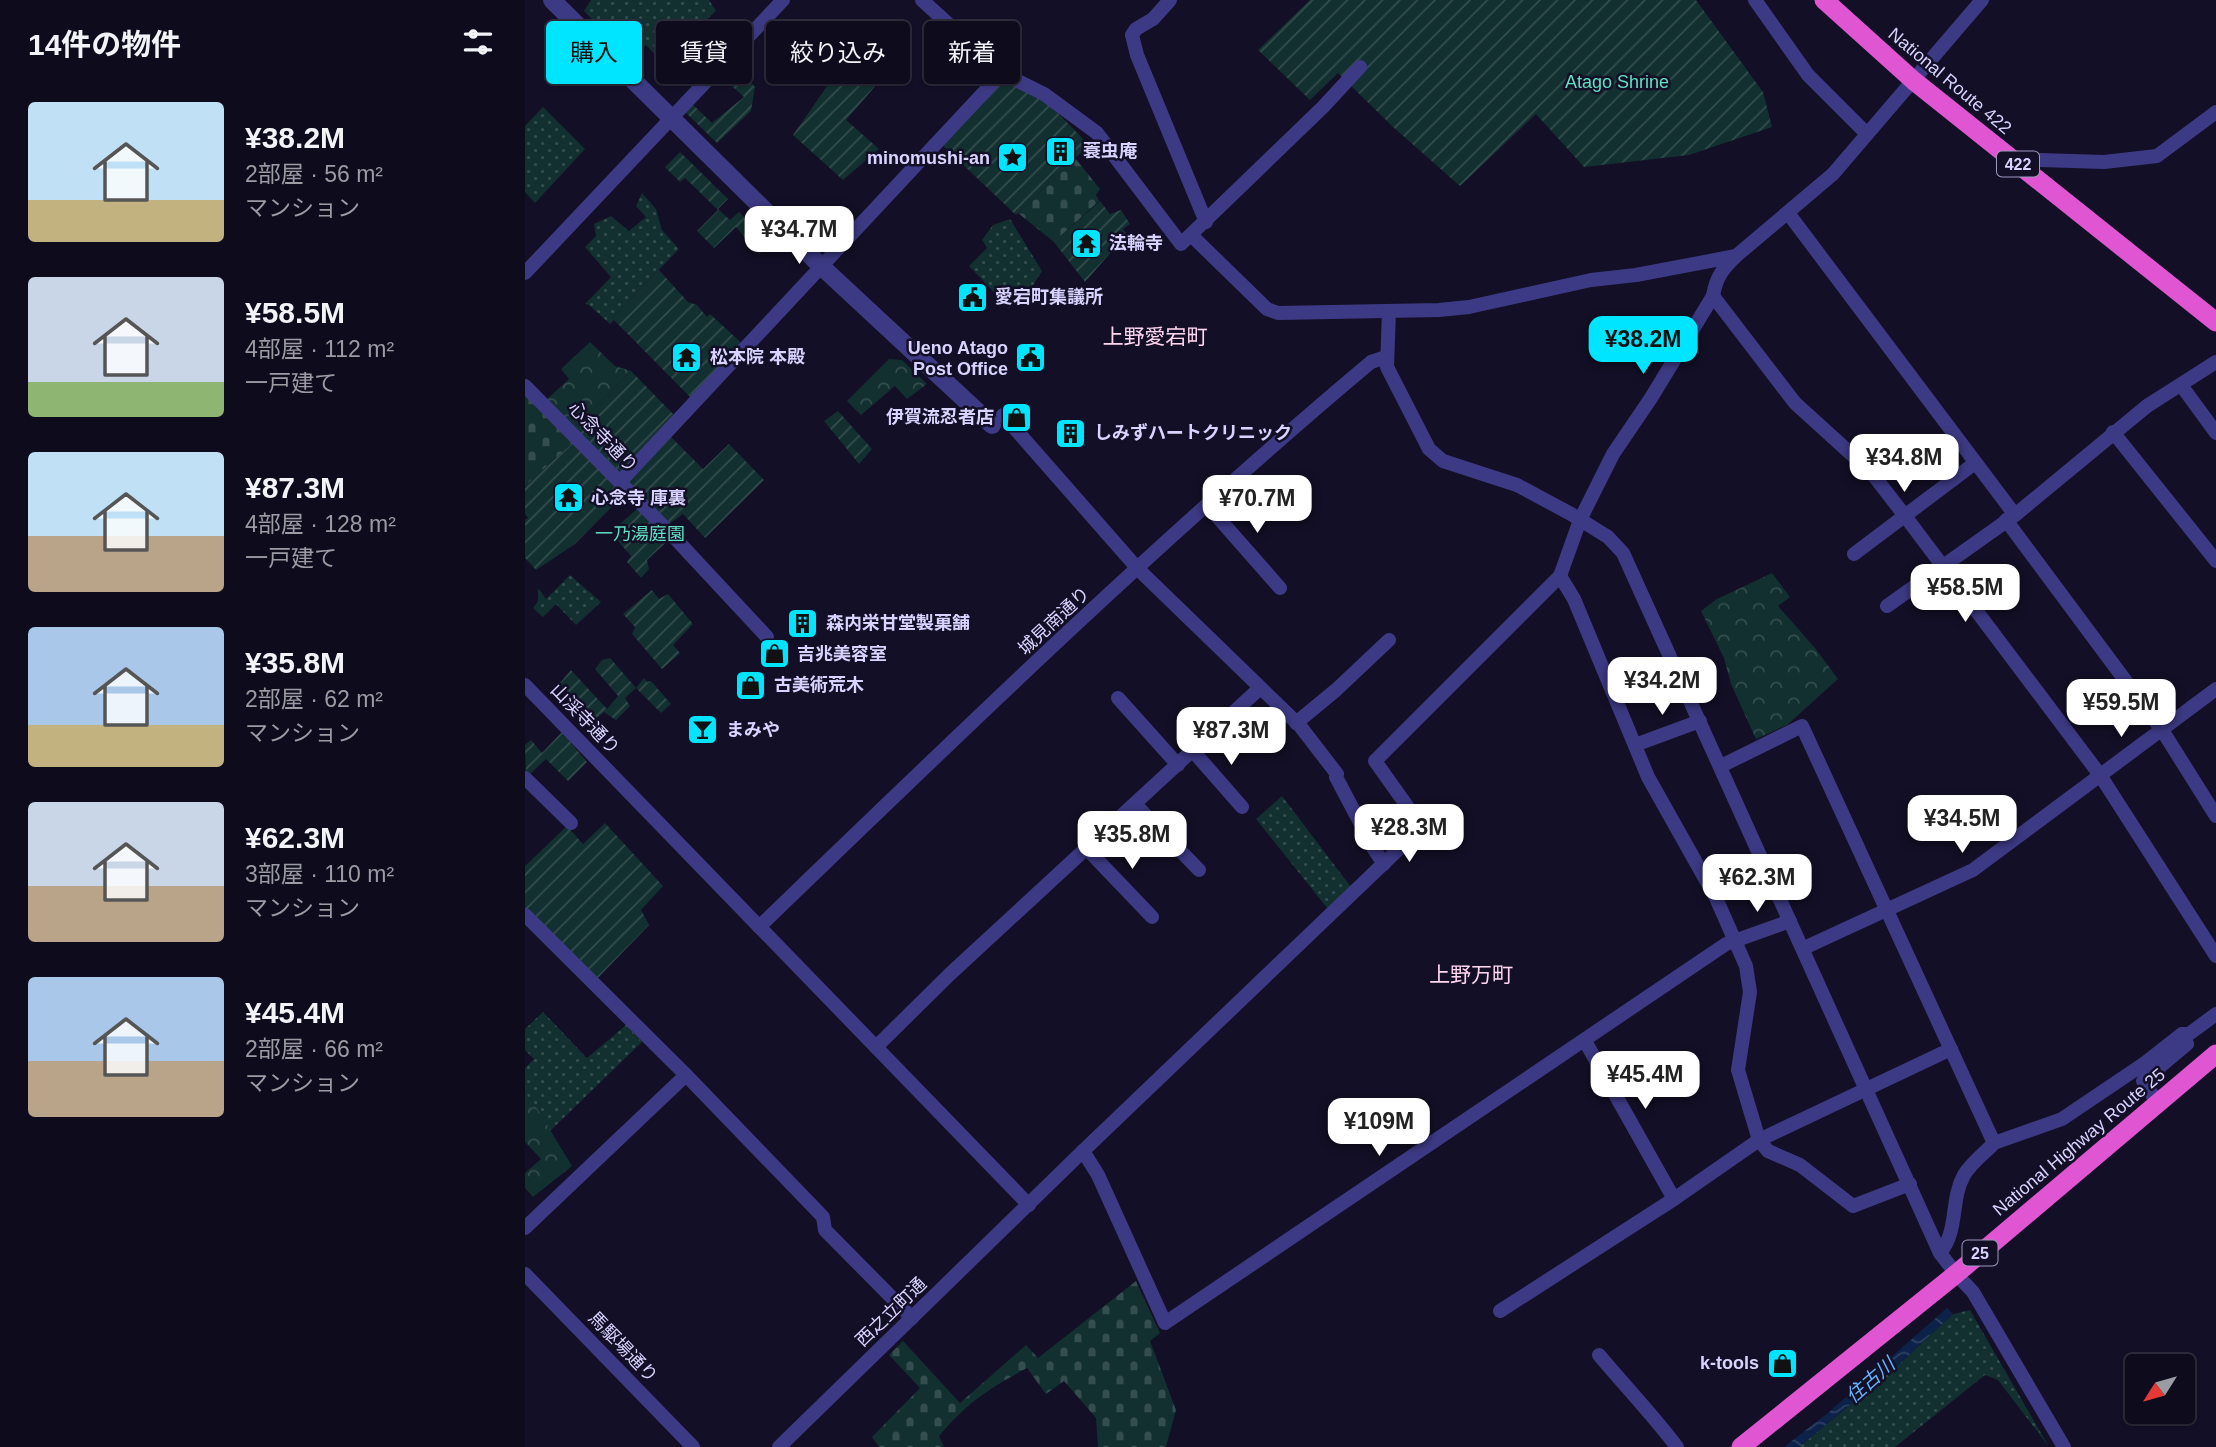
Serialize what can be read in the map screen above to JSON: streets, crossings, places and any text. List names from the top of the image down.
{
  "streets": {
    "highway": [
      "National Route 422",
      "422",
      "National Highway Route 25",
      "25"
    ],
    "street": [
      "心念寺通り",
      "城見南通り",
      "山渓寺通り",
      "西之立町通",
      "馬駆場通り"
    ]
  },
  "crossings": [
    ["城見南通り", "山渓寺通り"],
    ["山渓寺通り", "西之立町通"]
  ],
  "districts": ["上野愛宕町", "上野万町"],
  "water": ["住古川"],
  "parks": ["Atago Shrine", "一乃湯庭園"],
  "places": {
    "building": ["蓑虫庵", "しみずハートクリニック", "森内栄甘堂製菓舗"],
    "place": ["minomushi-an"],
    "temple": ["法輪寺", "松本院 本殿", "心念寺 庫裏"],
    "public building": ["愛宕町集議所", "Ueno Atago Post Office"],
    "shop": [
      "伊賀流忍者店",
      "吉兆美容室",
      "古美術荒木",
      "k-tools"
    ],
    "bar": ["まみや"]
  },
  "north": "bottom left",
  "page": {
    "heading": "14件の物件",
    "chip": [
      "購入",
      "賃貸",
      "絞り込み",
      "新着"
    ],
    "list": [
      {
        "name": "¥38.2M",
        "note": "2部屋 · 56 m² · マンション"
      },
      {
        "name": "¥58.5M",
        "note": "4部屋 · 112 m² · 一戸建て"
      },
      {
        "name": "¥87.3M",
        "note": "4部屋 · 128 m² · 一戸建て"
      },
      {
        "name": "¥35.8M",
        "note": "2部屋 · 62 m² · マンション"
      },
      {
        "name": "¥62.3M",
        "note": "3部屋 · 110 m² · マンション"
      },
      {
        "name": "¥45.4M",
        "note": "2部屋 · 66 m² · マンション"
      }
    ],
    "price": [
      "¥34.7M",
      "¥38.2M",
      "¥34.8M",
      "¥70.7M",
      "¥58.5M",
      "¥34.2M",
      "¥59.5M",
      "¥87.3M",
      "¥34.5M",
      "¥28.3M",
      "¥35.8M",
      "¥62.3M",
      "¥45.4M",
      "¥109M"
    ]
  }
}
